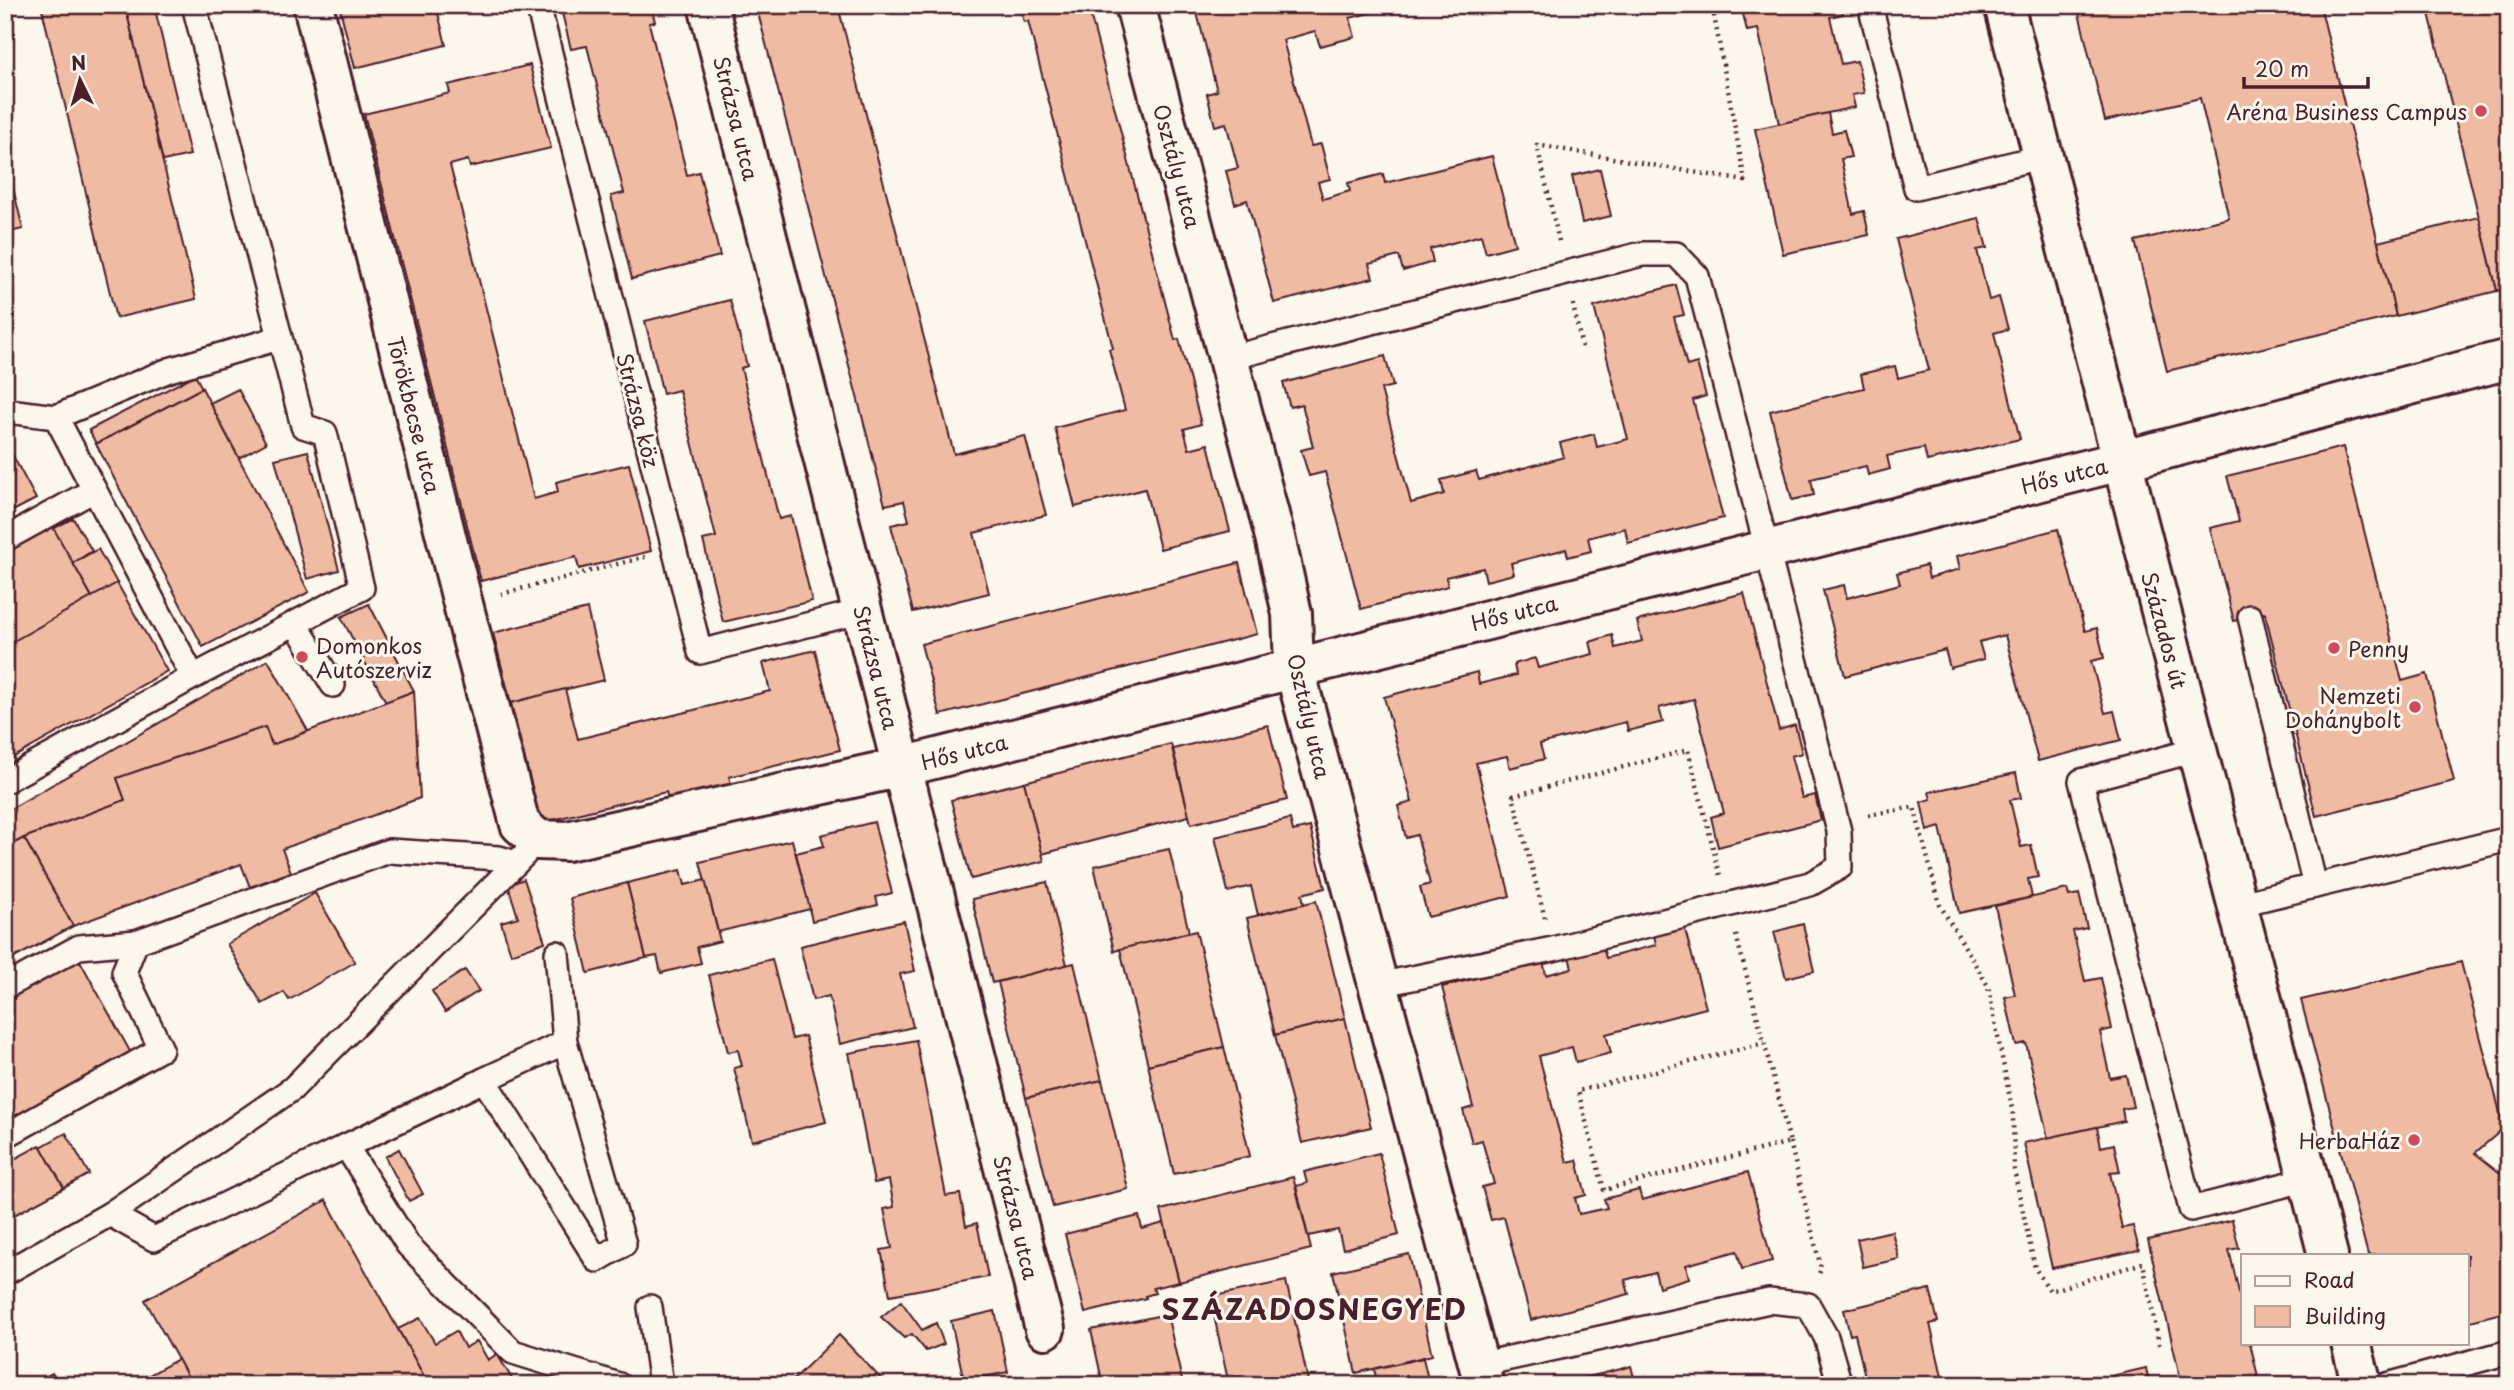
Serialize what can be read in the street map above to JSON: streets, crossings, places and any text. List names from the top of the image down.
{
  "streets": {
    "street": [
      "Strázsa utca",
      "Osztály utca",
      "Törökbecse utca",
      "Hős utca",
      "Százados út"
    ],
    "lane": ["Strázsa köz"]
  },
  "crossings": [
    ["Strázsa utca", "Strázsa köz"],
    ["Strázsa utca", "Hős utca"],
    ["Osztály utca", "Hős utca"],
    ["Törökbecse utca", "Hős utca"],
    ["Hős utca", "Százados út"]
  ],
  "districts": ["SZÁZADOSNEGYED"],
  "places": [
    "Aréna Business Campus",
    "Penny",
    "Domonkos Autószerviz",
    "Nemzeti Dohánybolt",
    "HerbaHáz"
  ],
  "legend": ["Road", "Building"],
  "scale_bar": "20 m",
  "north": "top"
}
